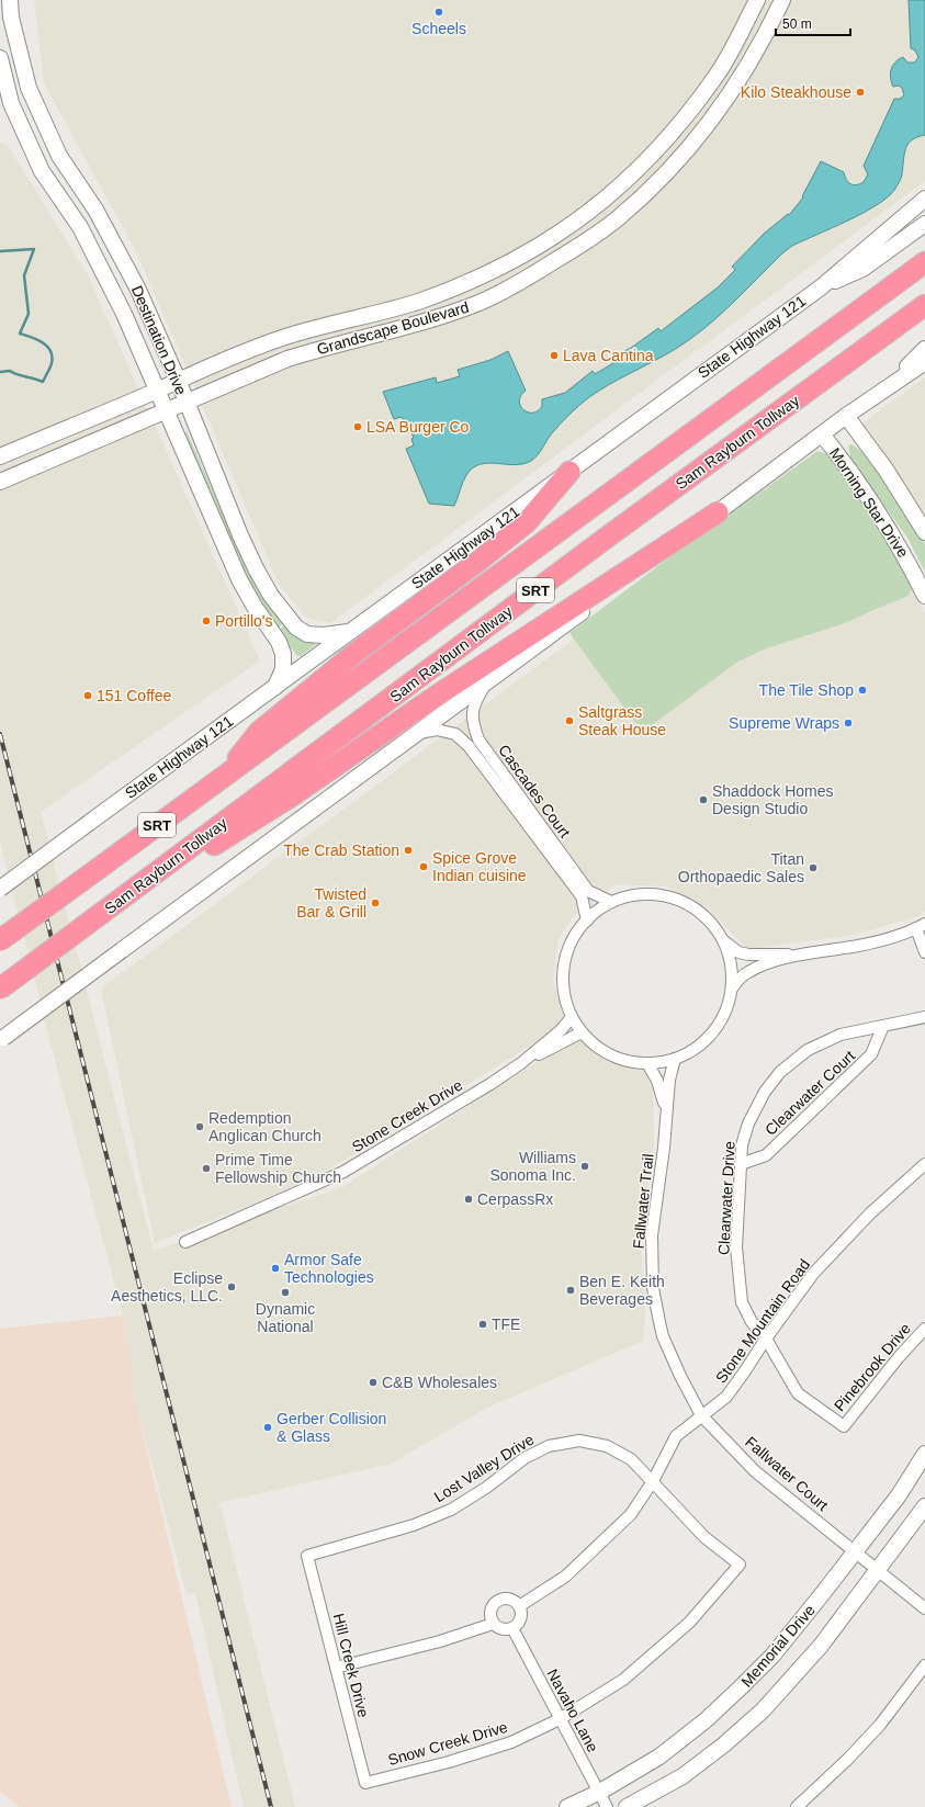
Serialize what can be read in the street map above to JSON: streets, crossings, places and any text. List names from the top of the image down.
{
  "streets": {
    "highway": ["Sam Rayburn Tollway", "SRT"],
    "street": [
      "Grandscape Boulevard",
      "State Highway 121",
      "Destination Drive",
      "Morning Star Drive",
      "Cascades Court",
      "Clearwater Court",
      "Stone Creek Drive",
      "Clearwater Drive",
      "Fallwater Trail",
      "Stone Mountain Road",
      "Pinebrook Drive",
      "Lost Valley Drive",
      "Fallwater Court",
      "Memorial Drive",
      "Hill Creek Drive",
      "Navaho Lane",
      "Snow Creek Drive"
    ]
  },
  "crossings": [
    ["Grandscape Boulevard", "Destination Drive"],
    ["State Highway 121", "Destination Drive"],
    ["Clearwater Court", "Clearwater Drive"],
    ["Clearwater Drive", "Stone Mountain Road"],
    ["Clearwater Drive", "Pinebrook Drive"],
    ["Fallwater Trail", "Stone Mountain Road"],
    ["Fallwater Trail", "Fallwater Court"],
    ["Stone Mountain Road", "Lost Valley Drive"],
    ["Stone Mountain Road", "Fallwater Court"],
    ["Stone Mountain Road", "Navaho Lane"],
    ["Lost Valley Drive", "Hill Creek Drive"],
    ["Lost Valley Drive", "Snow Creek Drive"],
    ["Fallwater Court", "Memorial Drive"],
    ["Memorial Drive", "Navaho Lane"],
    ["Hill Creek Drive", "Snow Creek Drive"],
    ["Navaho Lane", "Snow Creek Drive"]
  ],
  "places": [
    "Scheels",
    "Kilo Steakhouse",
    "Lava Cantina",
    "LSA Burger Co",
    "Portillo's",
    "The Tile Shop",
    "151 Coffee",
    "Saltgrass Steak House",
    "Supreme Wraps",
    "Shaddock Homes Design Studio",
    "The Crab Station",
    "Spice Grove Indian cuisine",
    "Titan Orthopaedic Sales",
    "Twisted Bar & Grill",
    "Redemption Anglican Church",
    "Williams Sonoma Inc.",
    "Prime Time Fellowship Church",
    "CerpassRx",
    "Armor Safe Technologies",
    "Eclipse Aesthetics, LLC.",
    "Ben E. Keith Beverages",
    "Dynamic National",
    "TFE",
    "C&B Wholesales",
    "Gerber Collision & Glass"
  ],
  "scale_bar": "50 m"
}
